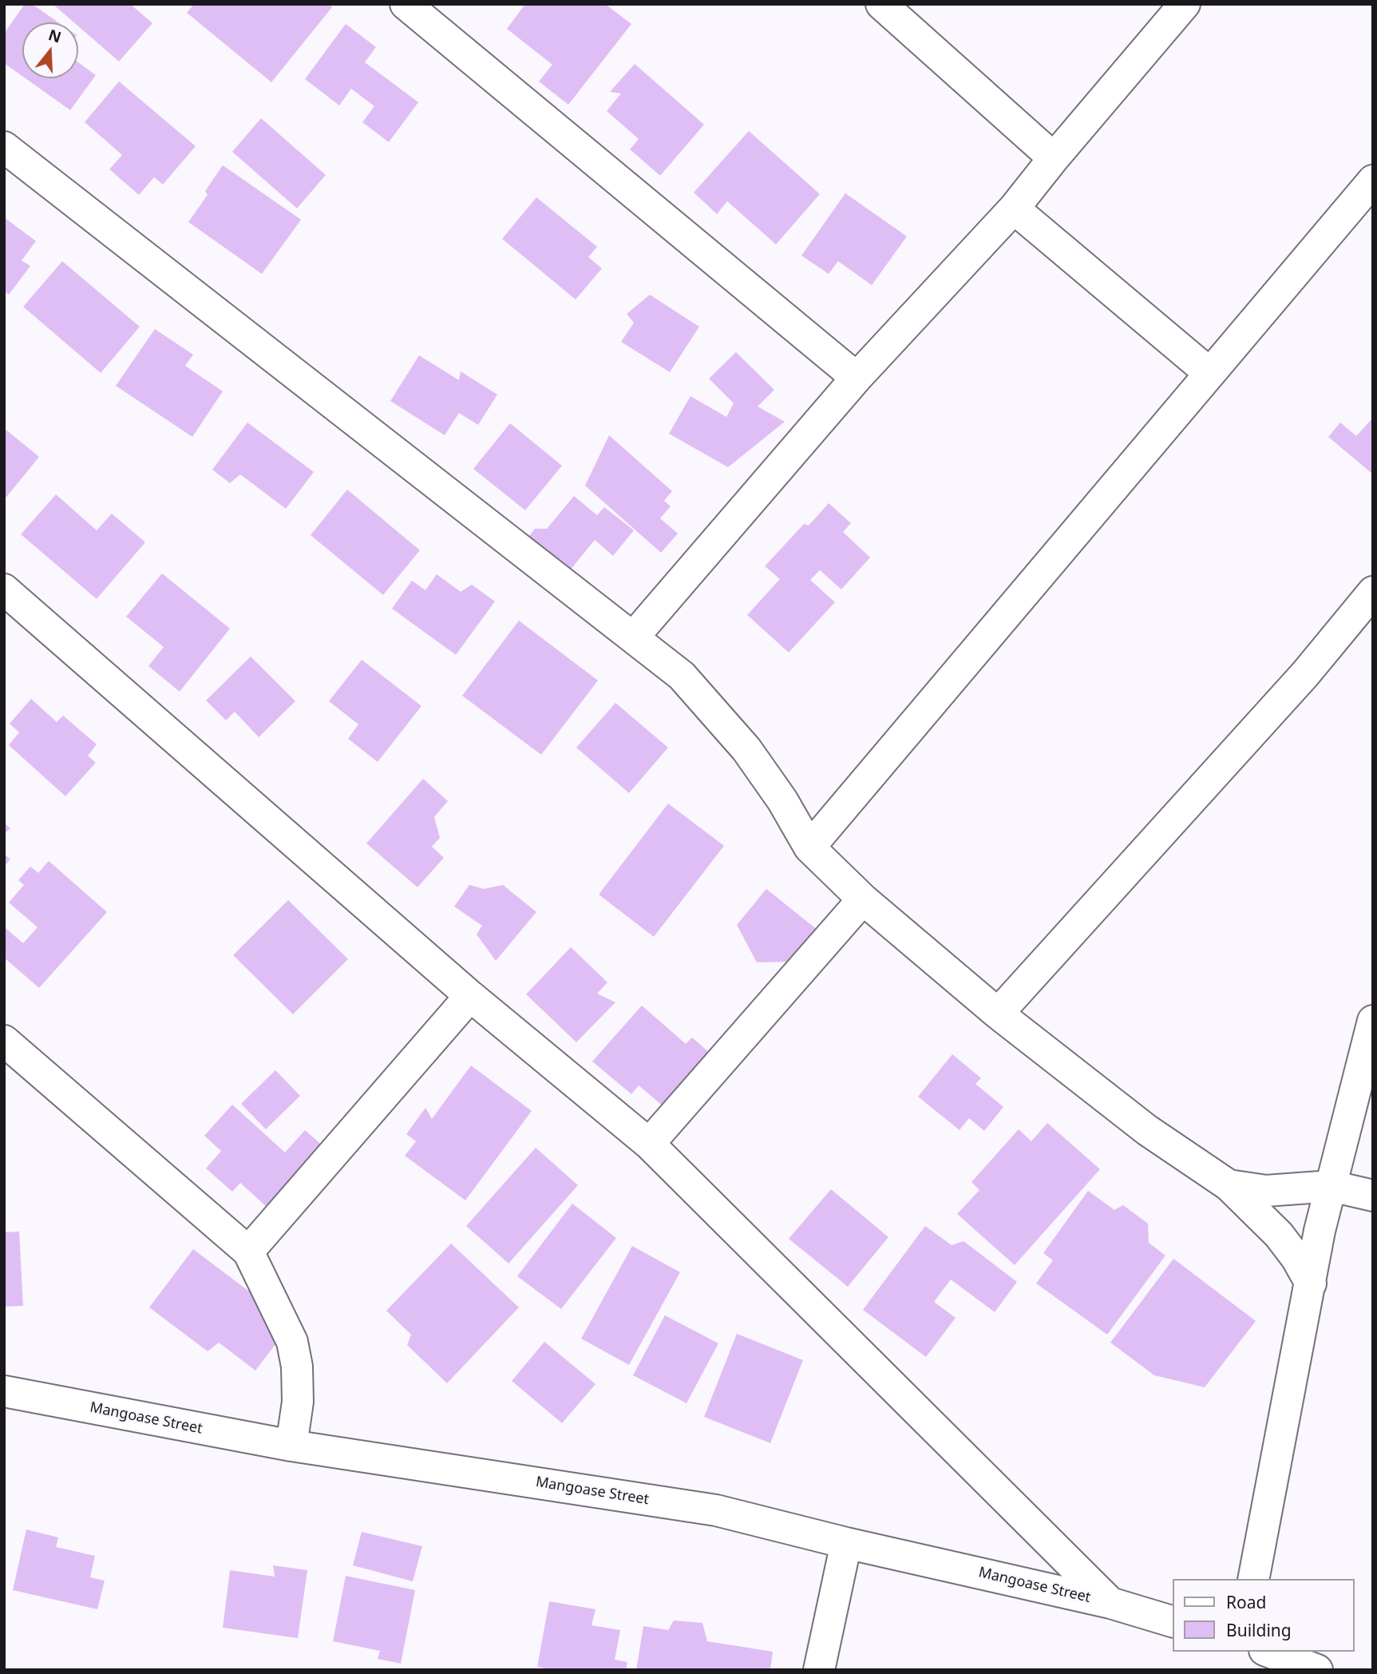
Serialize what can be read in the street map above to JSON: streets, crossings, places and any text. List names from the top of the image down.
{
  "streets": {
    "street": ["Mangoase Street"]
  },
  "legend": ["Road", "Building"],
  "north": "top"
}
